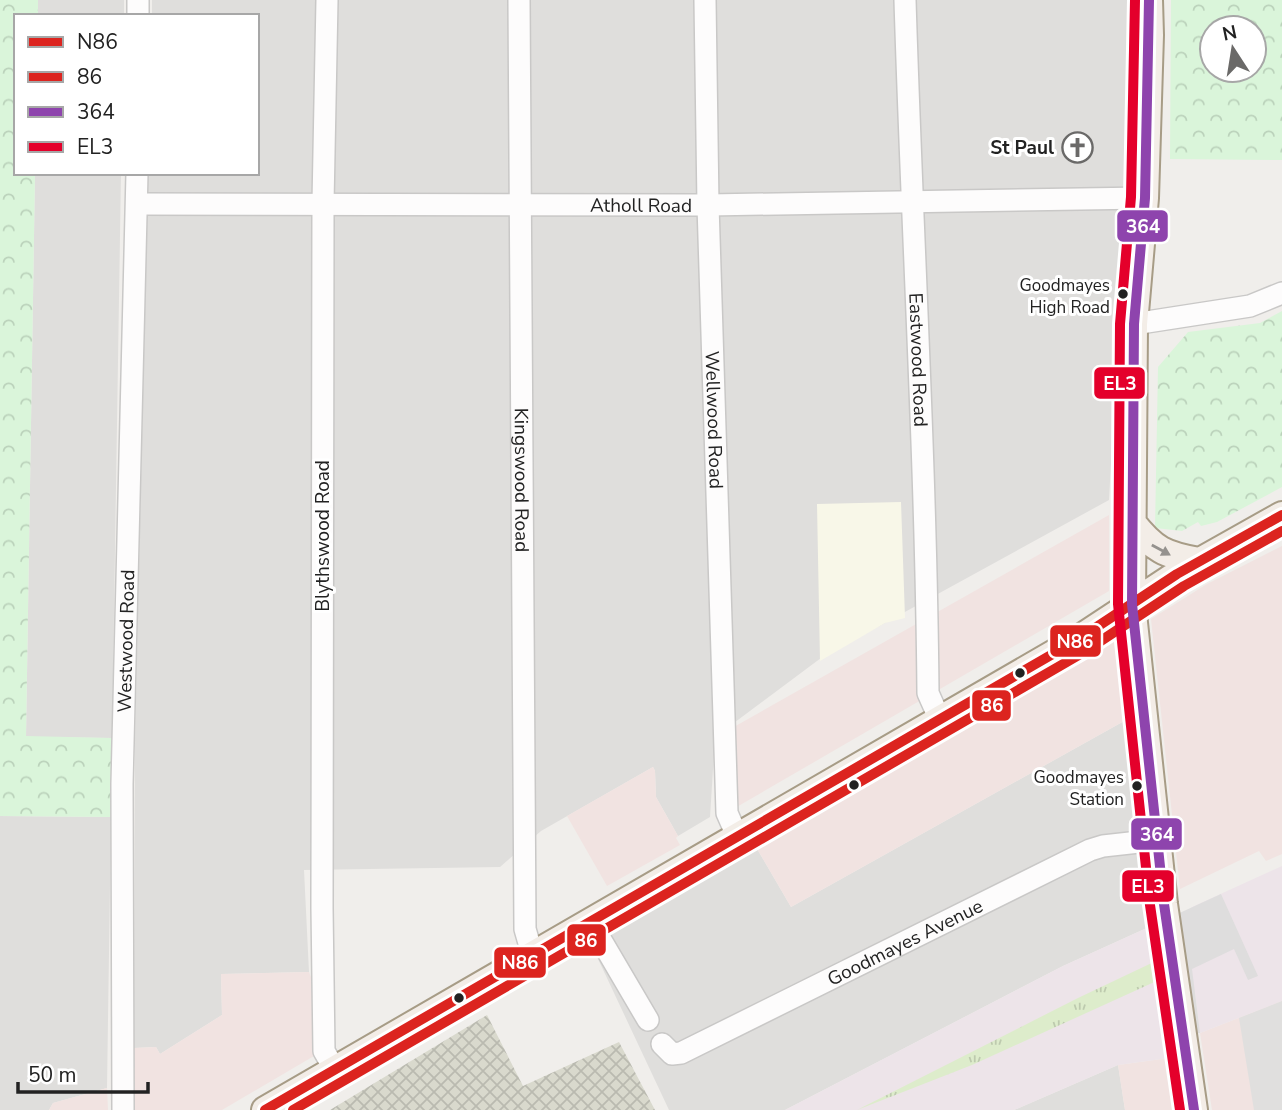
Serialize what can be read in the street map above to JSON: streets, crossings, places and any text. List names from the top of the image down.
{
  "streets": {
    "street": [
      "Atholl Road",
      "Eastwood Road",
      "Wellwood Road",
      "Kingswood Road",
      "Blythswood Road",
      "Westwood Road",
      "Goodmayes Avenue"
    ]
  },
  "crossings": [
    ["Atholl Road", "Eastwood Road"],
    ["Atholl Road", "Wellwood Road"],
    ["Atholl Road", "Kingswood Road"],
    ["Atholl Road", "Blythswood Road"],
    ["Atholl Road", "Westwood Road"]
  ],
  "places": {
    "church": ["St Paul"],
    "other": ["Goodmayes High Road", "Goodmayes Station"]
  },
  "lines": [
    "transit line 364",
    "transit line EL3",
    "transit line N86",
    "transit line 86"
  ],
  "legend": [
    "N86",
    "86",
    "364",
    "EL3"
  ],
  "scale_bar": "50 m",
  "north": "top"
}
